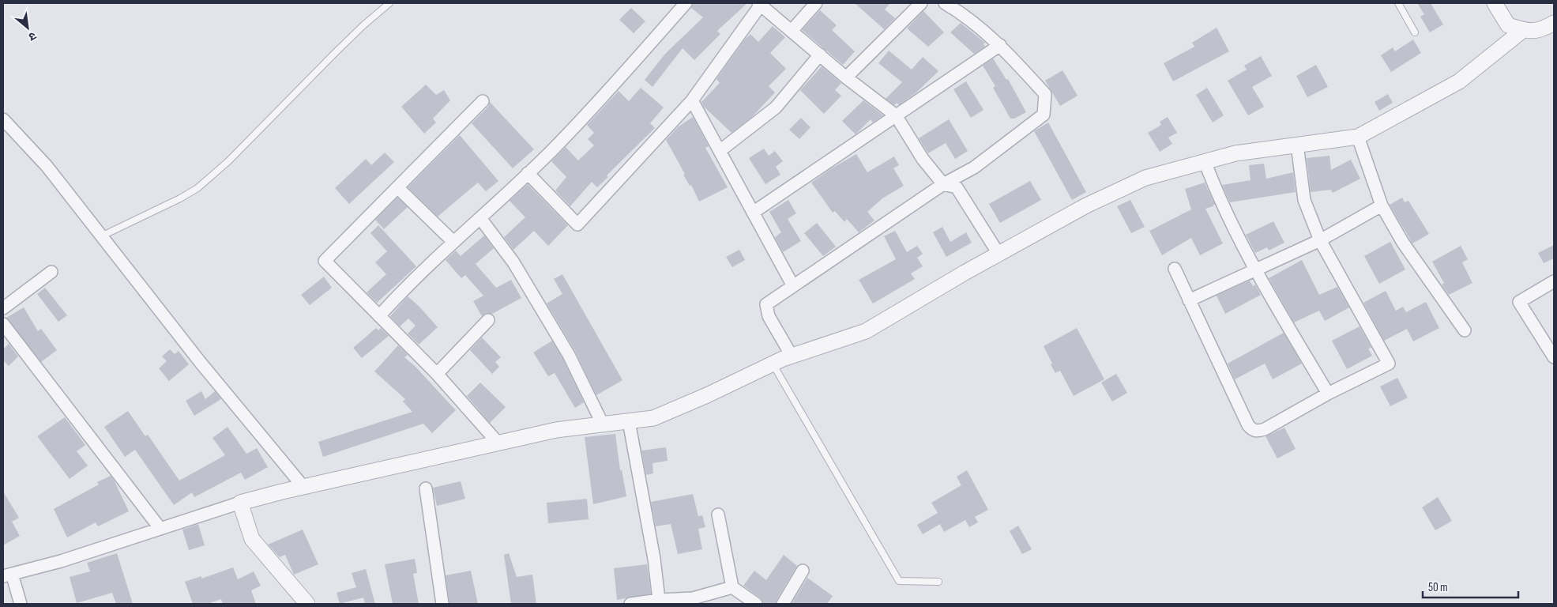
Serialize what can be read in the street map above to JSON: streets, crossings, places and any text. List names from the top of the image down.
{
  "scale_bar": "50 m",
  "north": "bottom right"
}
